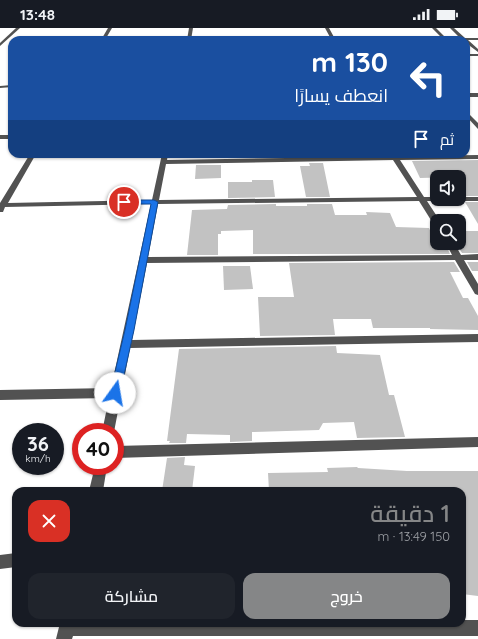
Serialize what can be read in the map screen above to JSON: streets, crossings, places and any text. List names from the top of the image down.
{
  "page": {
    "status": "13:48",
    "turn": ["130 m", "انعطف يسارًا"],
    "then": "ثم",
    "speed": "36 km/h",
    "limit": "40",
    "heading": ["1 دقيقة", "150 m · 13:49"],
    "buttons": ["خروج", "مشاركة"]
  }
}
